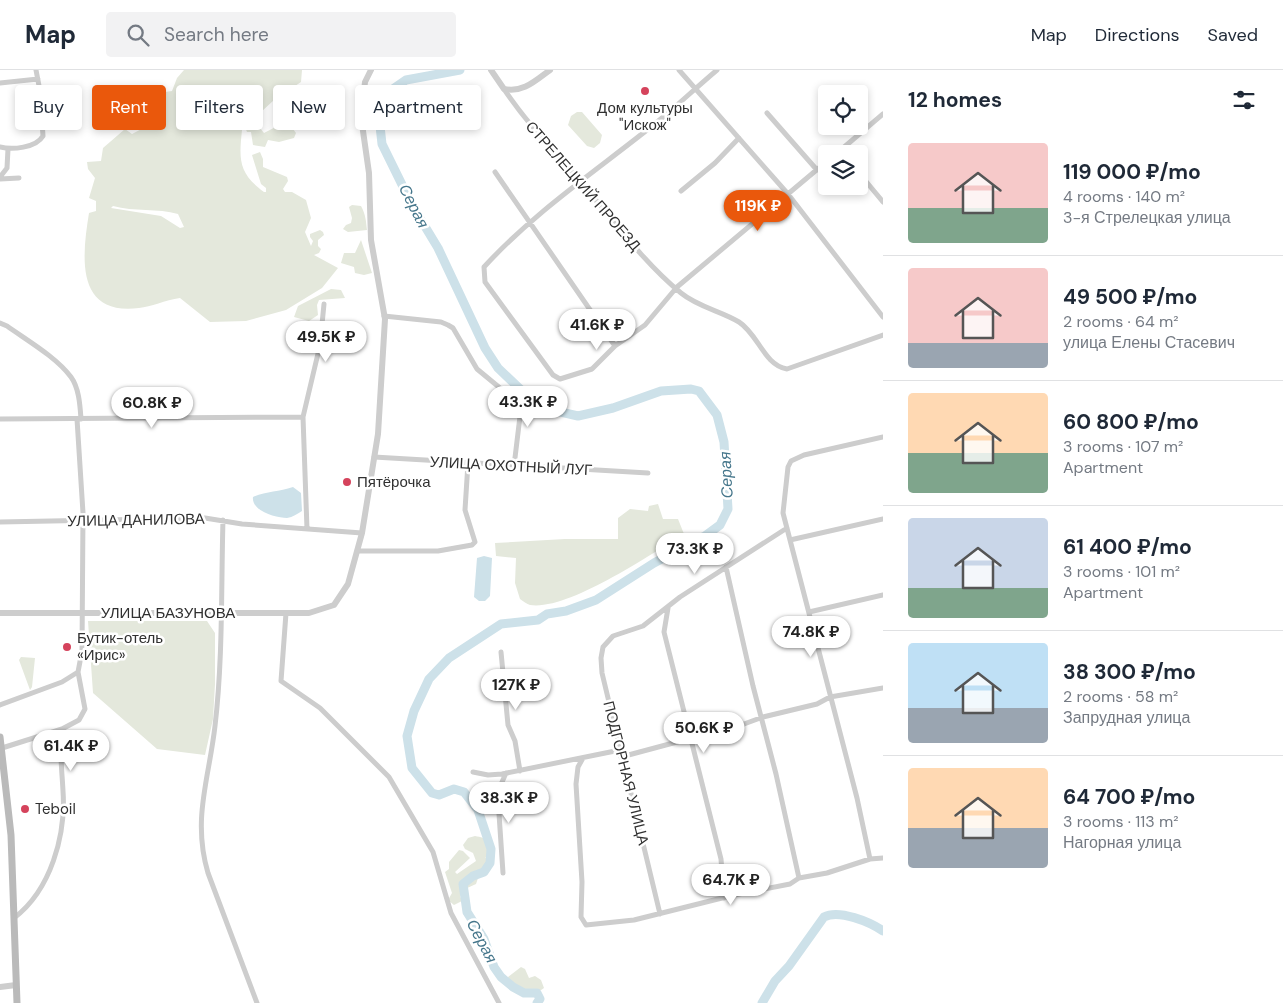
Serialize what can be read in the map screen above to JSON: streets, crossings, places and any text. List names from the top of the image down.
{
  "streets": {
    "street": [
      "СТРЕЛЕЦКИЙ ПРОЕЗД",
      "УЛИЦА ОХОТНЫЙ ЛУГ",
      "УЛИЦА ДАНИЛОВА",
      "УЛИЦА БАЗУНОВА",
      "ПОДГОРНАЯ УЛИЦА"
    ]
  },
  "water": ["Серая"],
  "places": [
    "Дом культуры \"Искож\"",
    "Пятёрочка",
    "Бутик-отель «Ирис»",
    "Teboil"
  ],
  "page": {
    "header": "Map",
    "search": "Search here",
    "nav": ["Map", "Directions", "Saved"],
    "heading": "12 homes",
    "chip": [
      "Buy",
      "Rent",
      "Filters",
      "New",
      "Apartment"
    ],
    "list": [
      {
        "name": "119 000 ₽/mo",
        "note": "4 rooms · 140 m² · 3-я Стрелецкая улица"
      },
      {
        "name": "49 500 ₽/mo",
        "note": "2 rooms · 64 m² · улица Елены Стасевич"
      },
      {
        "name": "60 800 ₽/mo",
        "note": "3 rooms · 107 m² · Apartment"
      },
      {
        "name": "61 400 ₽/mo",
        "note": "3 rooms · 101 m² · Apartment"
      },
      {
        "name": "38 300 ₽/mo",
        "note": "2 rooms · 58 m² · Запрудная улица"
      },
      {
        "name": "64 700 ₽/mo",
        "note": "3 rooms · 113 m² · Нагорная улица"
      }
    ],
    "price": [
      "119K ₽",
      "41.6K ₽",
      "49.5K ₽",
      "43.3K ₽",
      "60.8K ₽",
      "73.3K ₽",
      "74.8K ₽",
      "127K ₽",
      "50.6K ₽",
      "61.4K ₽",
      "38.3K ₽",
      "64.7K ₽"
    ]
  }
}
